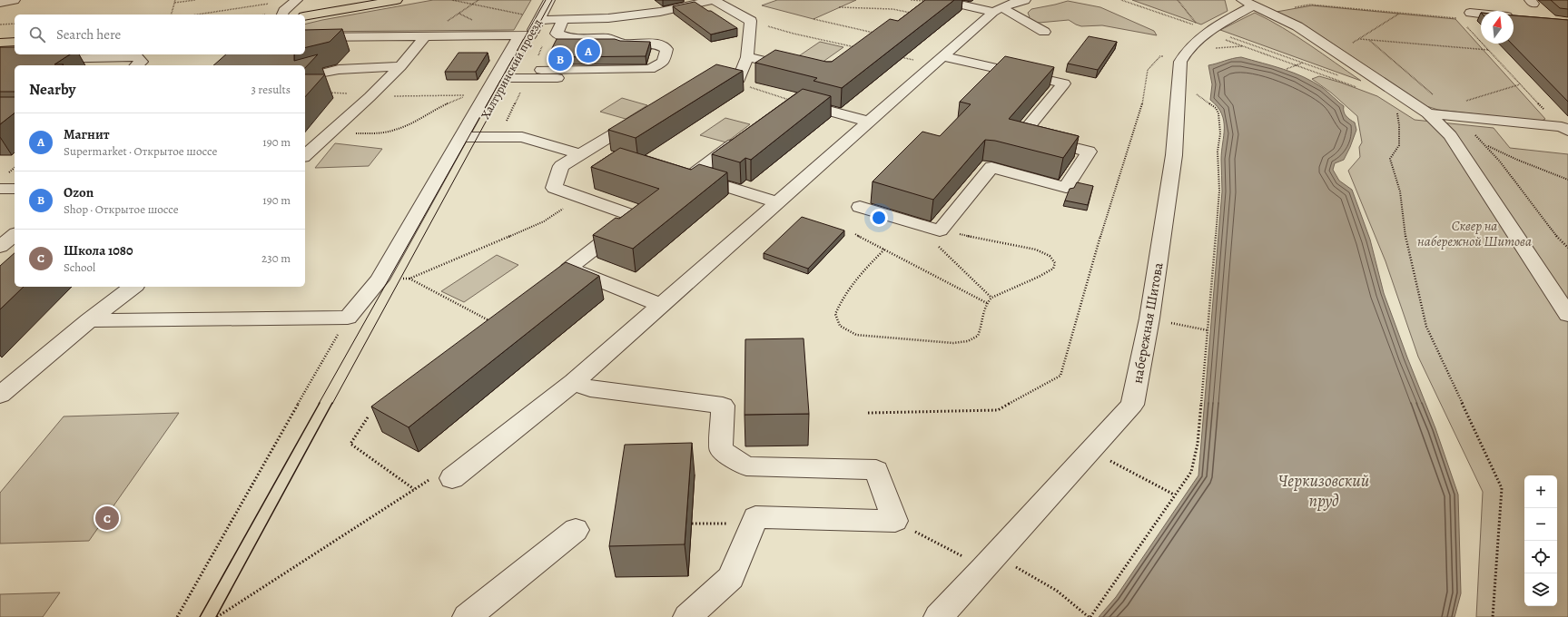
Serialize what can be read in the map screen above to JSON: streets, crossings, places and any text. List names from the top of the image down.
{
  "streets": {
    "street": ["Халтуринский проезд", "набережная Шитова"]
  },
  "water": ["Черкизовский пруд"],
  "parks": ["Сквер на набережной Шитова"],
  "north": "top",
  "page": {
    "search": "Search here",
    "pins": ["A", "B", "C"],
    "heading": ["Nearby", "3 results"],
    "list": [
      {
        "mark": "A",
        "name": "Магнит",
        "note": "Supermarket · Открытое шоссе",
        "value": "190 m"
      },
      {
        "mark": "B",
        "name": "Ozon",
        "note": "Shop · Открытое шоссе",
        "value": "190 m"
      },
      {
        "mark": "C",
        "name": "Школа 1080",
        "note": "School",
        "value": "230 m"
      }
    ],
    "map_buttons": ["+", "−"]
  }
}
